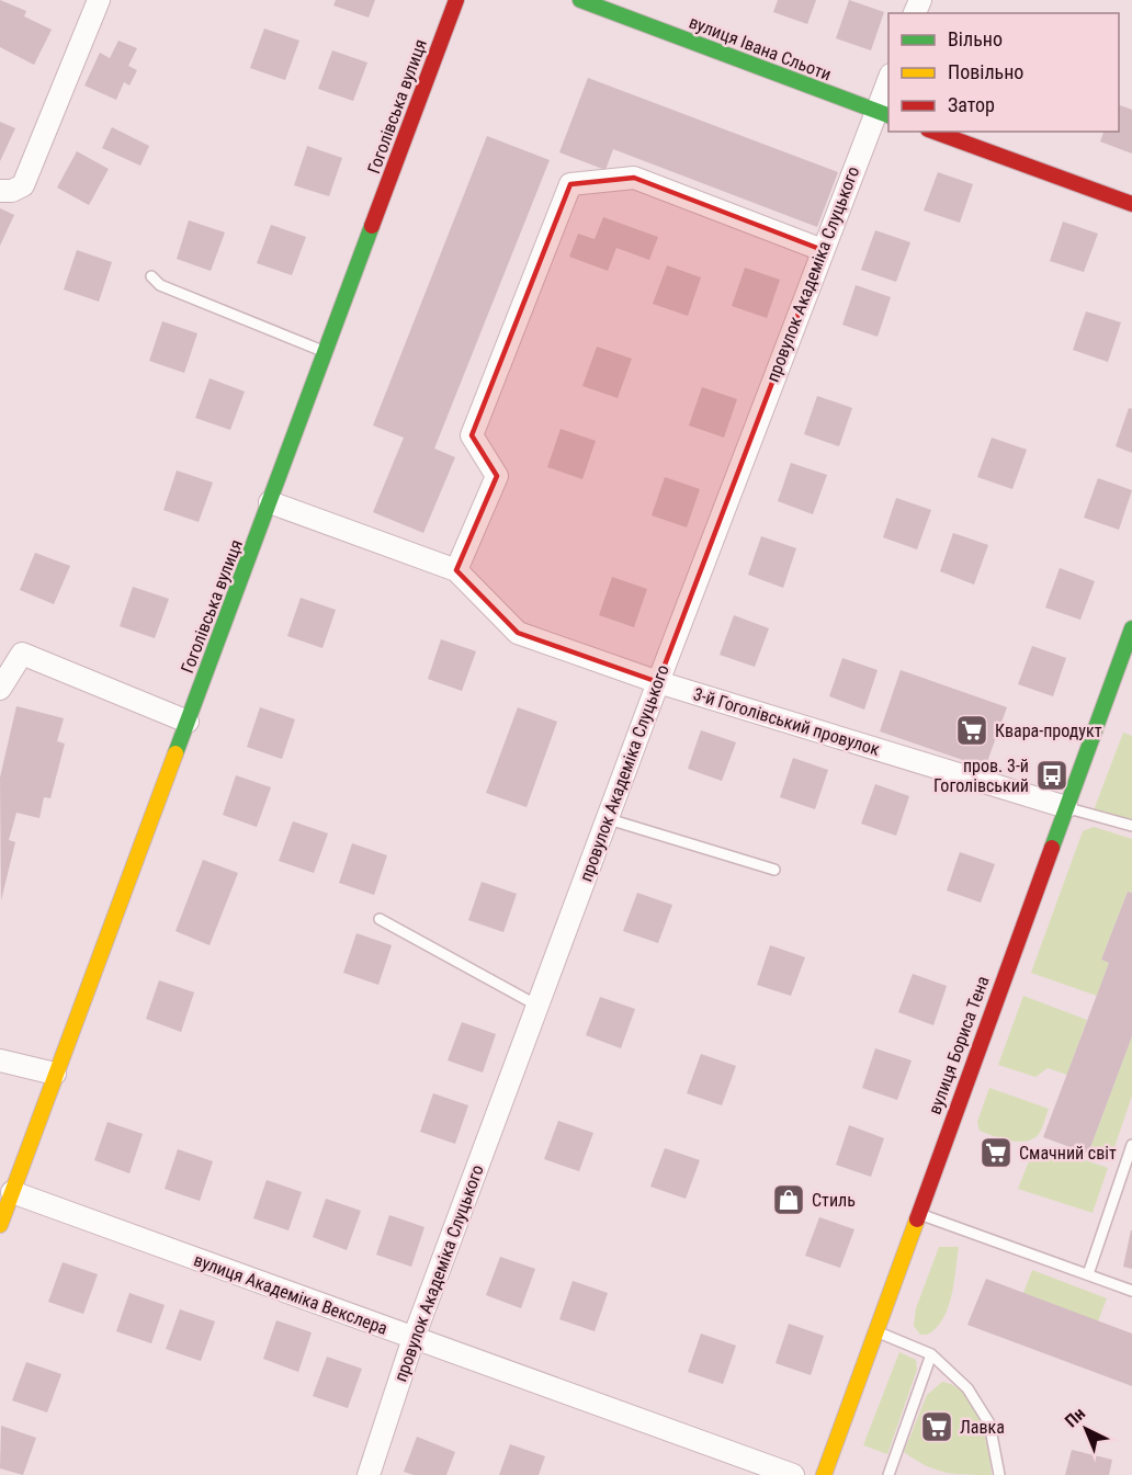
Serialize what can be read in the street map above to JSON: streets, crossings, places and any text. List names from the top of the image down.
{
  "streets": {
    "street": [
      "вулиця Івана Сльоти",
      "Гоголівська вулиця",
      "провулок Академіка Слуцького",
      "3-й Гоголівський провулок",
      "вулиця Бориса Тена",
      "вулиця Академіка Векслера"
    ]
  },
  "crossings": [
    ["вулиця Івана Сльоти", "провулок Академіка Слуцького"],
    ["Гоголівська вулиця", "3-й Гоголівський провулок"],
    ["Гоголівська вулиця", "вулиця Академіка Векслера"],
    ["провулок Академіка Слуцького", "3-й Гоголівський провулок"],
    ["провулок Академіка Слуцького", "вулиця Академіка Векслера"],
    ["3-й Гоголівський провулок", "вулиця Бориса Тена"]
  ],
  "places": {
    "supermarket": ["Квара-продукт", "Смачний світ", "Лавка"],
    "bus stop": ["пров. 3-й Гоголівський"],
    "shop": ["Стиль"]
  },
  "legend": ["Вільно", "Повільно", "Затор"],
  "north": "top left"
}
